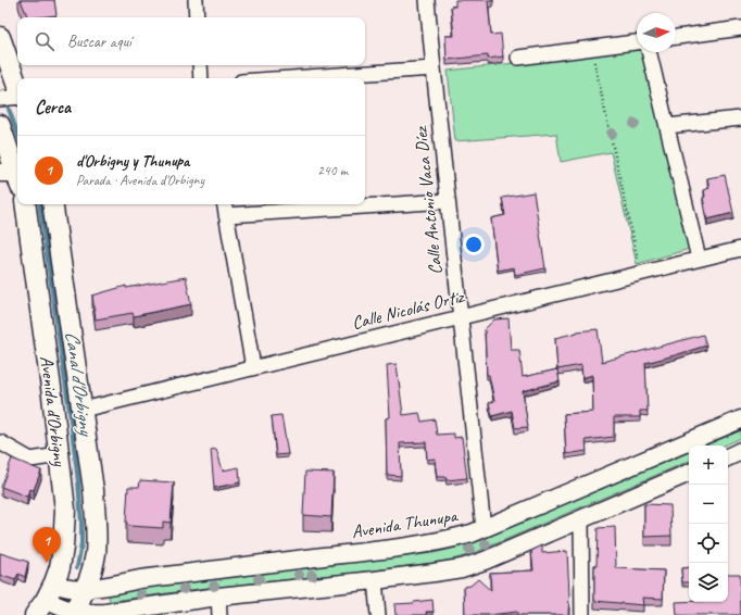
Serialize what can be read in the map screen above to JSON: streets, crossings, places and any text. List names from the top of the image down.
{
  "streets": {
    "main road": ["Avenida d'Orbigny"],
    "street": ["Calle Antonio Vaca Díez", "Calle Nicolás Ortiz", "Avenida Thunupa"]
  },
  "crossings": [
    ["Calle Antonio Vaca Díez", "Calle Nicolás Ortiz"],
    ["Calle Antonio Vaca Díez", "Avenida Thunupa"],
    ["Calle Nicolás Ortiz", "Avenida d'Orbigny"],
    ["Avenida d'Orbigny", "Avenida Thunupa"]
  ],
  "water": ["Canal d'Orbigny"],
  "north": "right",
  "page": {
    "search": "Buscar aquí",
    "heading": "Cerca",
    "list": [
      {
        "mark": "1",
        "name": "d'Orbigny y Thunupa",
        "note": "Parada · Avenida d'Orbigny",
        "value": "240 m"
      }
    ],
    "map_buttons": ["+", "−"],
    "pins": "1"
  }
}
